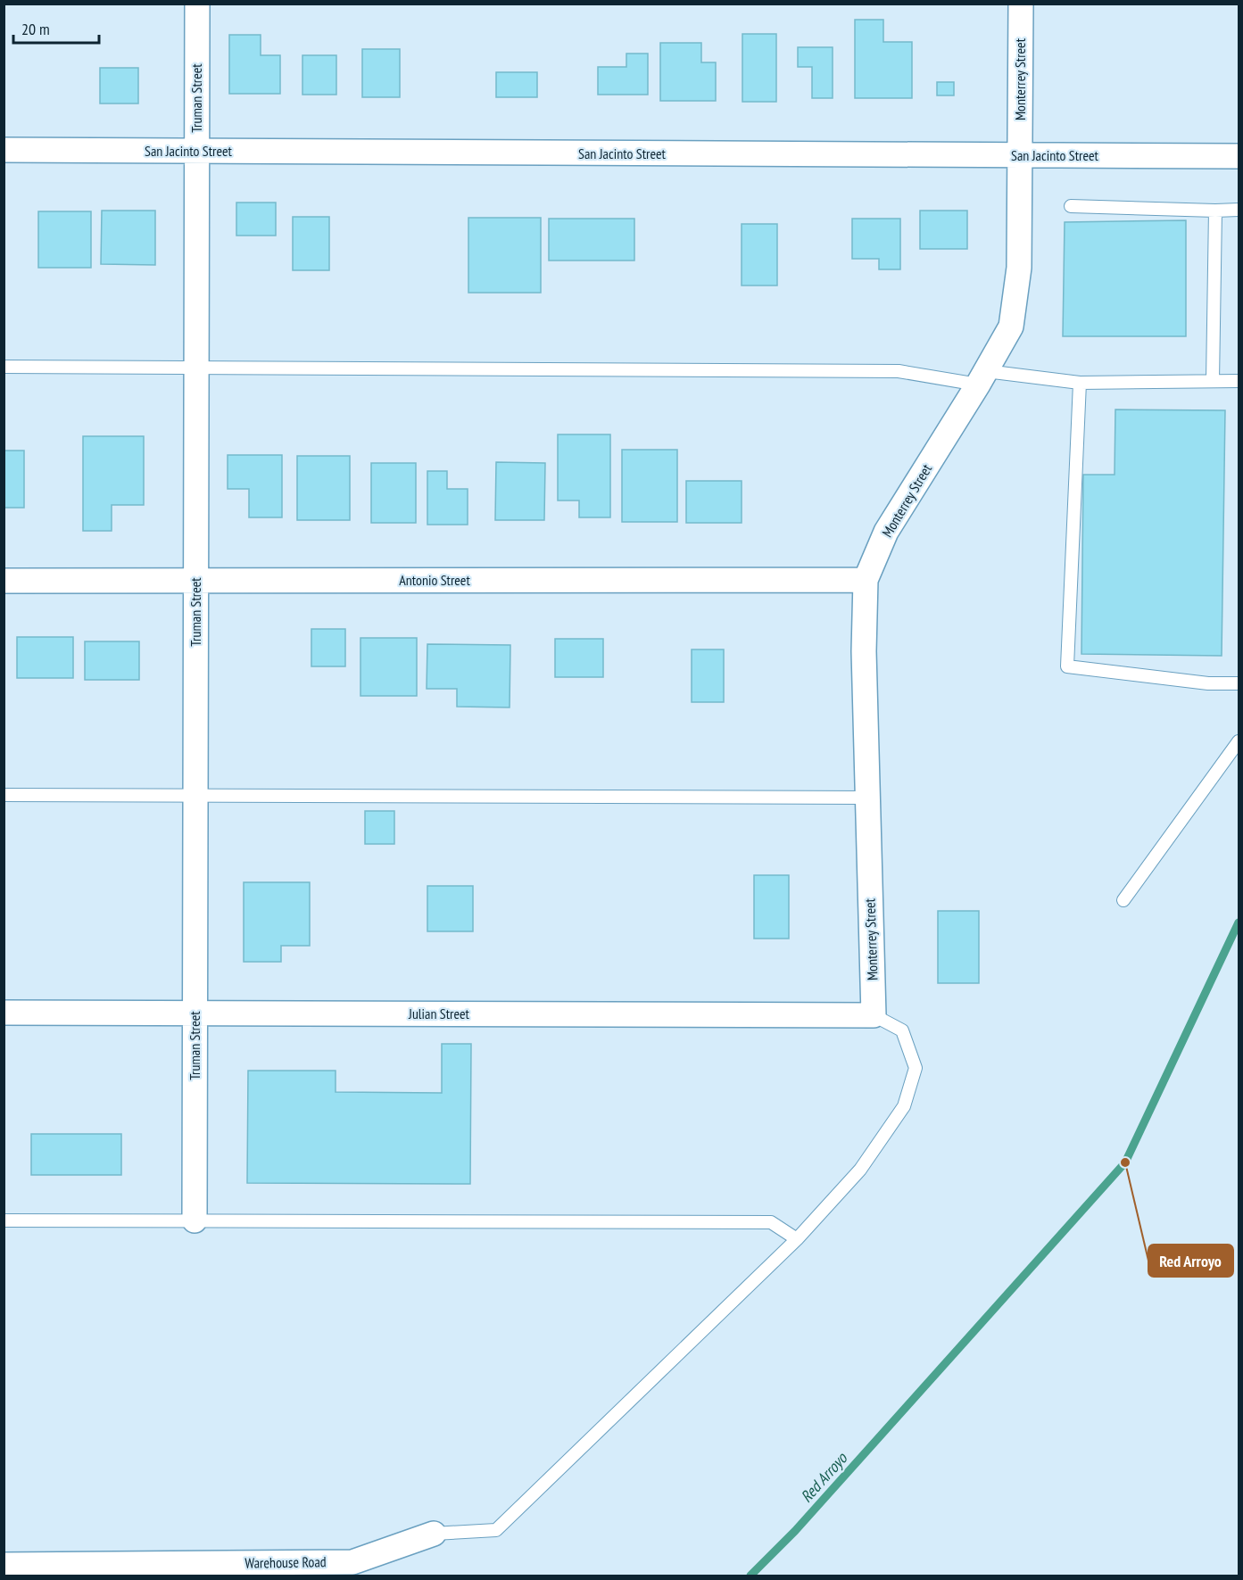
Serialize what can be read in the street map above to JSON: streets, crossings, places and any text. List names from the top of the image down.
{
  "streets": {
    "street": [
      "Monterrey Street",
      "Truman Street",
      "San Jacinto Street",
      "Antonio Street",
      "Julian Street",
      "Warehouse Road"
    ]
  },
  "crossings": [
    ["Monterrey Street", "San Jacinto Street"],
    ["Monterrey Street", "Antonio Street"],
    ["Monterrey Street", "Julian Street"],
    ["Truman Street", "San Jacinto Street"],
    ["Truman Street", "Antonio Street"],
    ["Truman Street", "Julian Street"]
  ],
  "water": ["Red Arroyo"],
  "places": ["Red Arroyo"],
  "scale_bar": "20 m"
}
